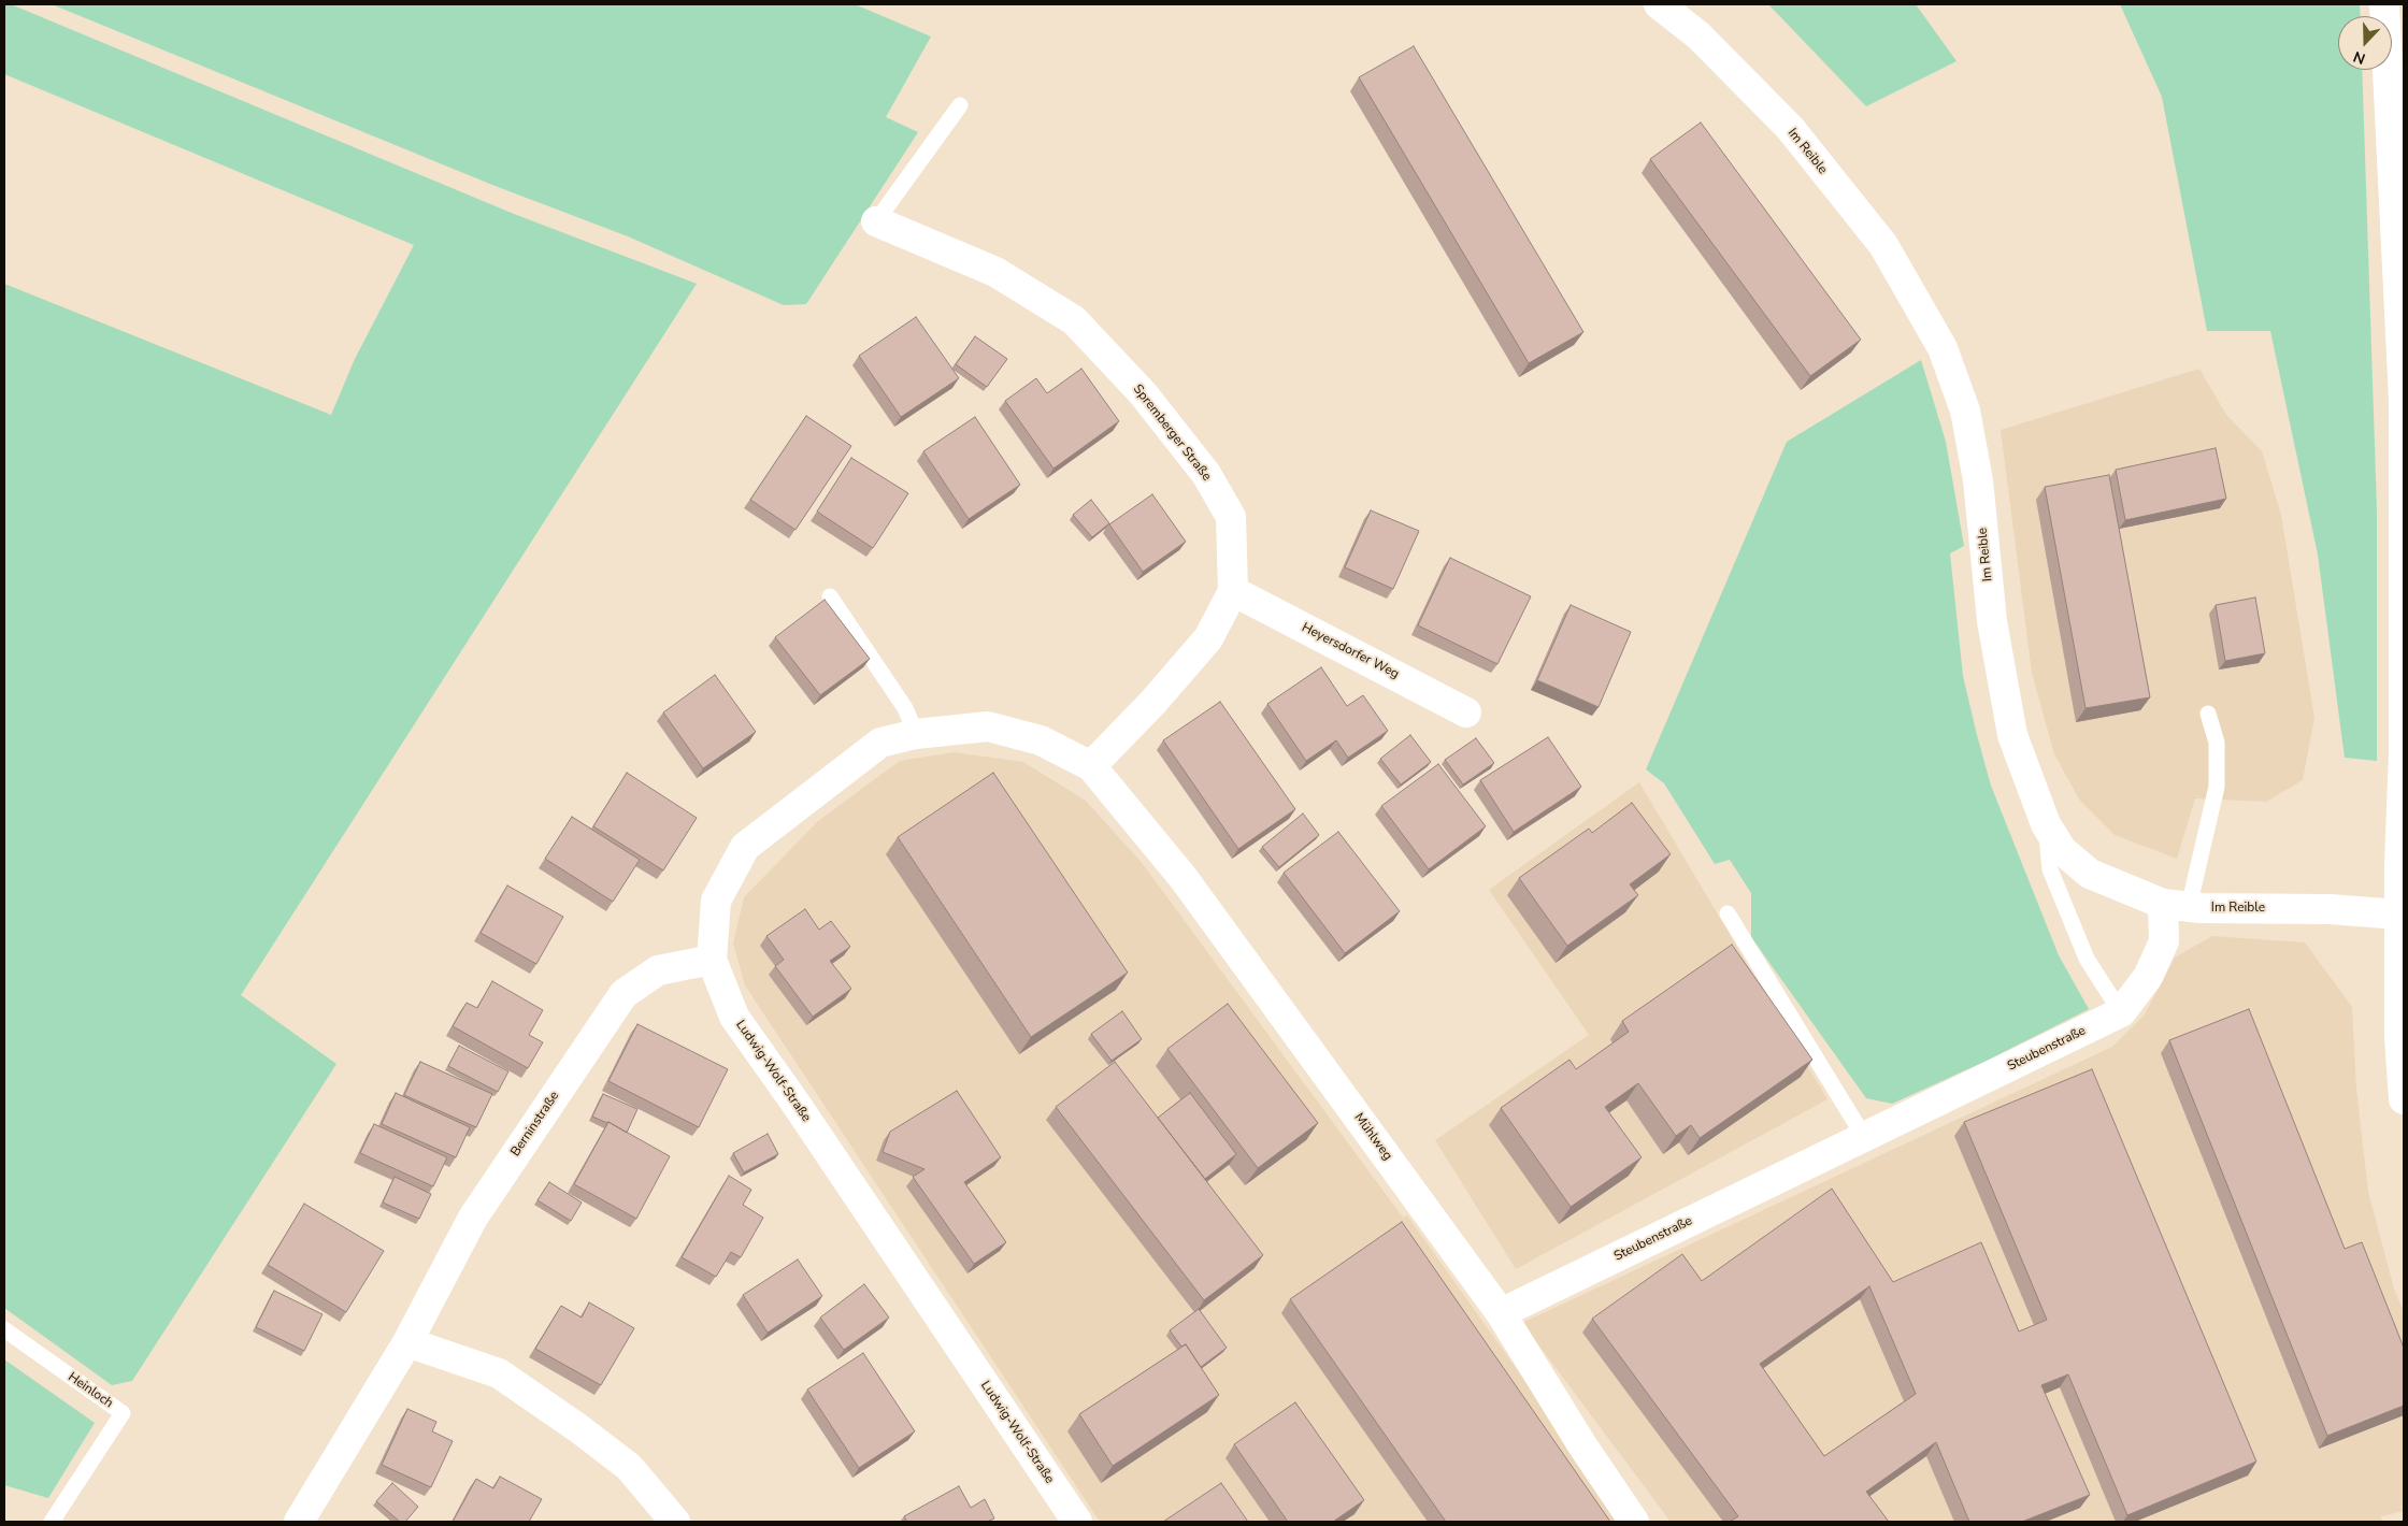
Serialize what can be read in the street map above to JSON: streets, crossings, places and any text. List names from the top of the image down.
{
  "streets": {
    "street": [
      "Im Reible",
      "Spremberger Straße",
      "Heyersdorfer Weg",
      "Steubenstraße",
      "Ludwig-Wolf-Straße",
      "Berninstraße",
      "Mühlweg"
    ],
    "lane": ["Heinloch"]
  },
  "crossings": [
    ["Im Reible", "Steubenstraße"],
    ["Spremberger Straße", "Heyersdorfer Weg"],
    ["Spremberger Straße", "Ludwig-Wolf-Straße"],
    ["Spremberger Straße", "Mühlweg"],
    ["Steubenstraße", "Mühlweg"],
    ["Ludwig-Wolf-Straße", "Berninstraße"],
    ["Ludwig-Wolf-Straße", "Mühlweg"]
  ],
  "north": "bottom"
}
